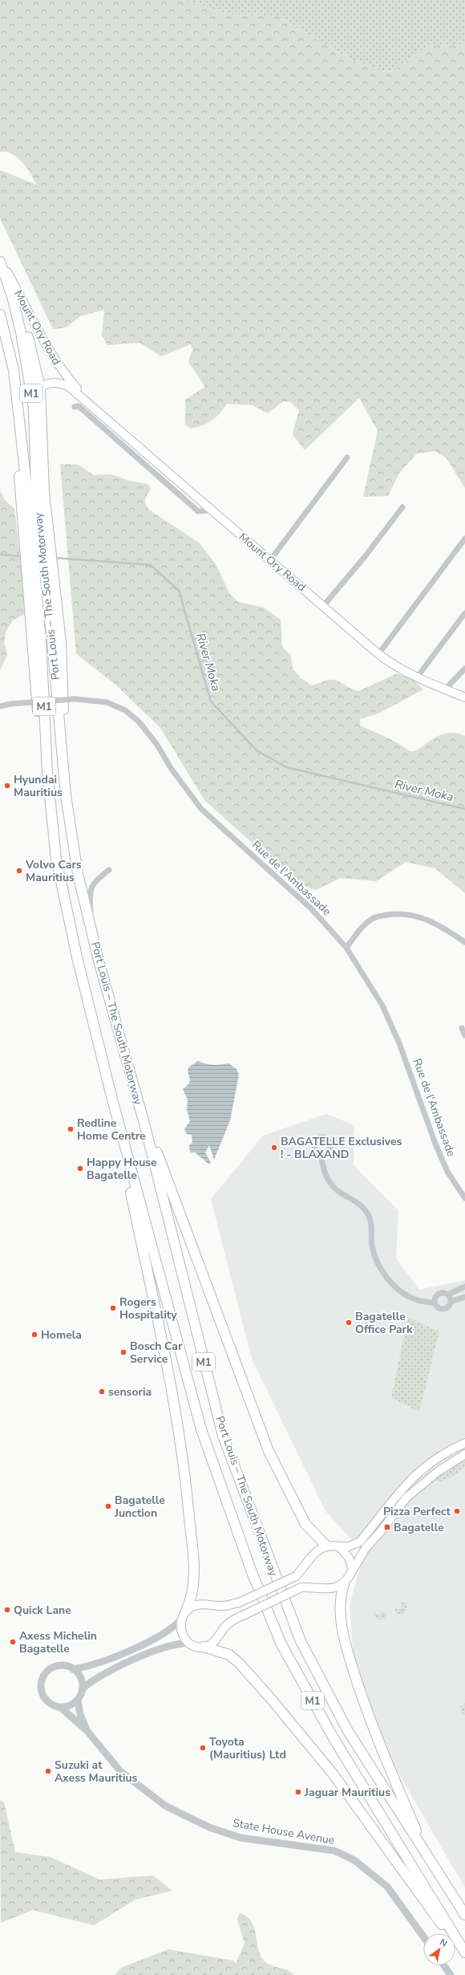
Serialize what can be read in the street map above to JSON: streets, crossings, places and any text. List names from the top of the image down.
{
  "streets": {
    "highway": ["M1", "Port Louis – The South Motorway"],
    "main road": ["Mount Ory Road"],
    "street": ["Rue de l'Ambassade", "State House Avenue"]
  },
  "crossings": [
    ["Mount Ory Road", "Port Louis – The South Motorway"]
  ],
  "water": ["River Moka"],
  "places": {
    "other": [
      "Hyundai Mauritius",
      "Volvo Cars Mauritius",
      "Redline Home Centre",
      "BAGATELLE Exclusives ! - BLAXAND",
      "Happy House Bagatelle",
      "Rogers Hospitality",
      "Bagatelle Office Park",
      "Homela",
      "Bosch Car Service",
      "sensoria",
      "Bagatelle Junction",
      "Pizza Perfect",
      "Quick Lane",
      "Axess Michelin Bagatelle",
      "Toyota (Mauritius) Ltd",
      "Suzuki at Axess Mauritius",
      "Jaguar Mauritius"
    ],
    "transit": ["Bagatelle"]
  },
  "north": "top right"
}
